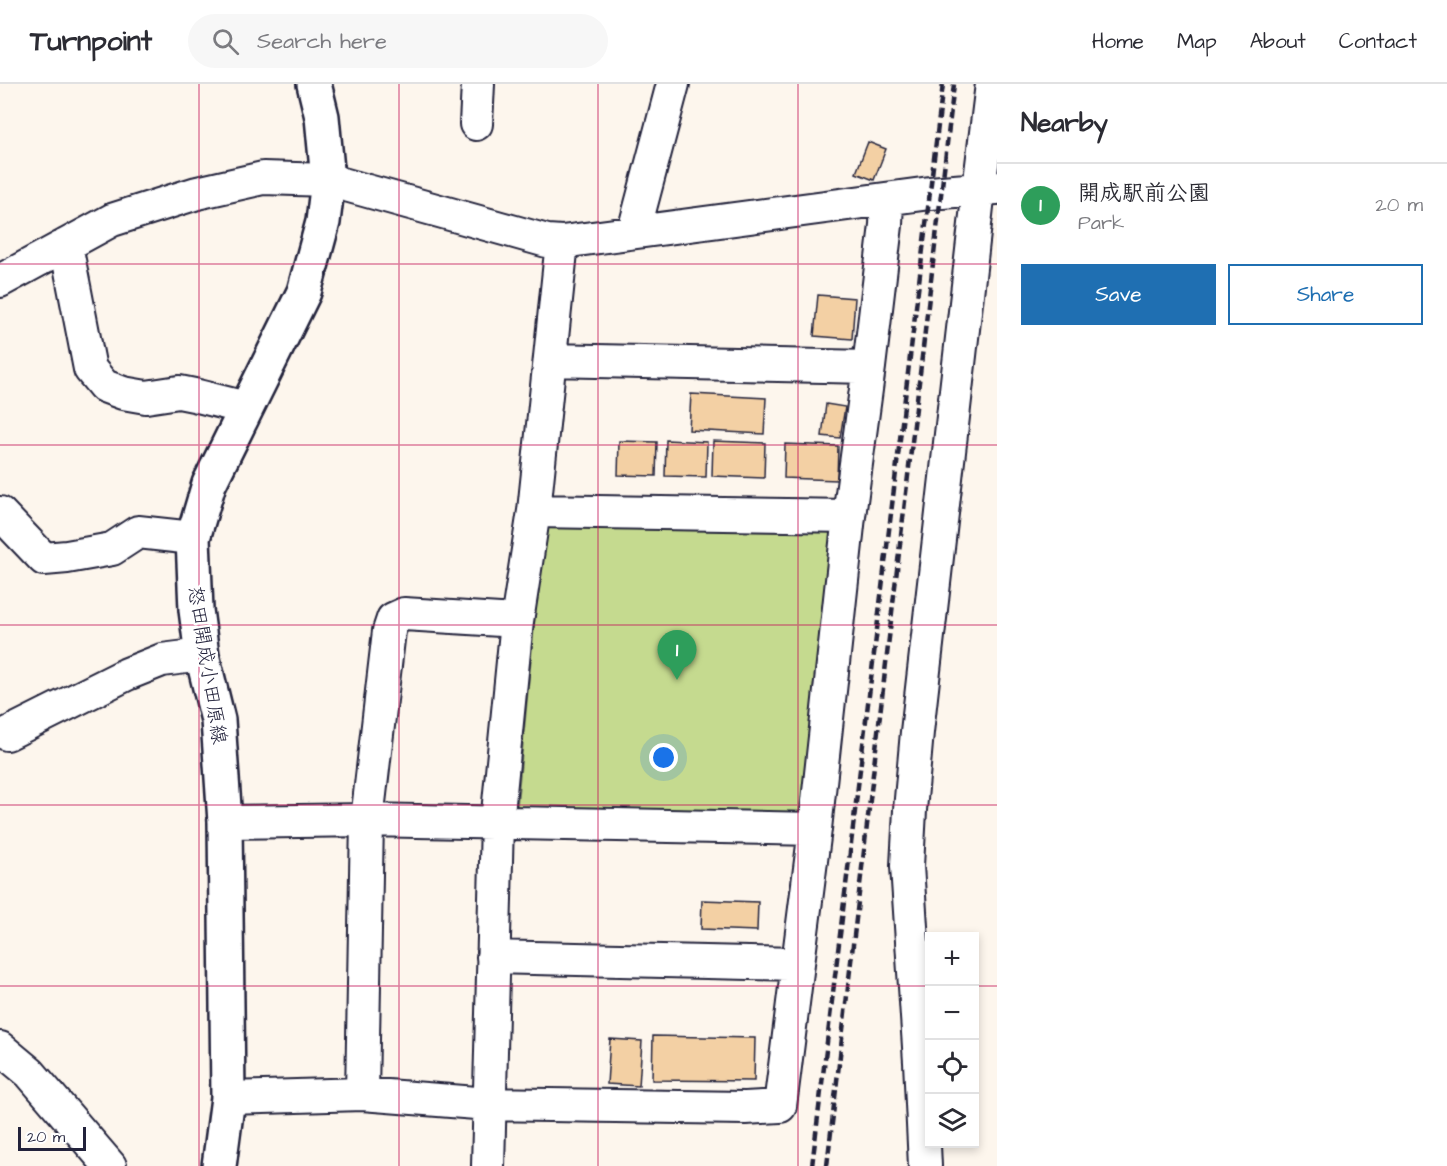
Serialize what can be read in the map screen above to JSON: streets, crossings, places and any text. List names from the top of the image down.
{
  "streets": {
    "main road": ["怒田開成小田原線"]
  },
  "scale_bar": "20 m",
  "page": {
    "header": "Turnpoint",
    "search": "Search here",
    "nav": [
      "Home",
      "Map",
      "About",
      "Contact"
    ],
    "heading": "Nearby",
    "list": [
      {
        "mark": "1",
        "name": "開成駅前公園",
        "note": "Park",
        "value": "20 m"
      }
    ],
    "buttons": ["Save", "Share"],
    "pins": "1",
    "map_buttons": ["+", "−"],
    "scale": "20 m"
  }
}
